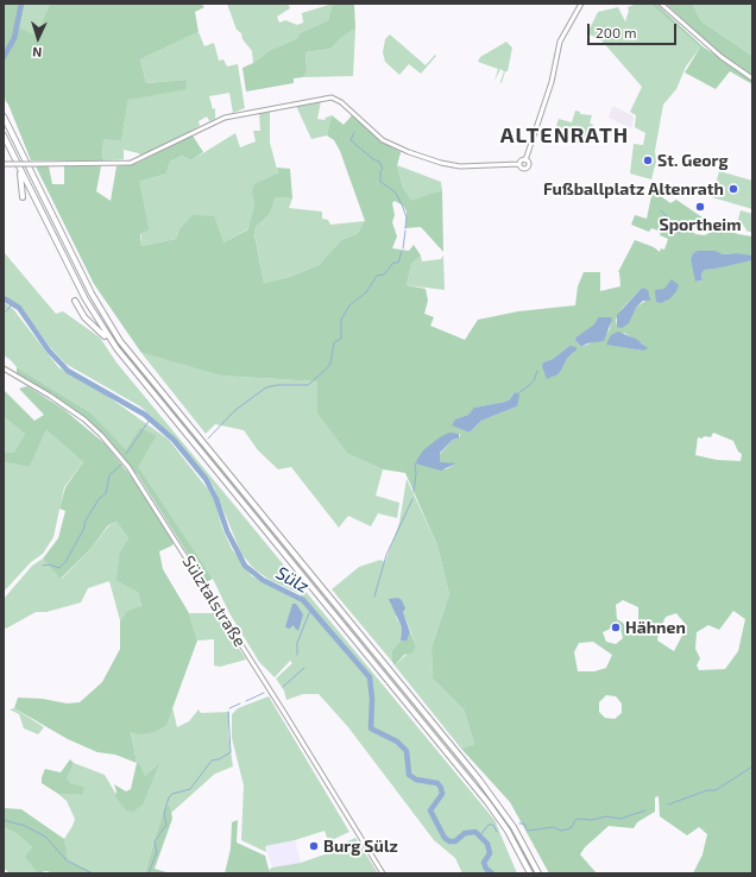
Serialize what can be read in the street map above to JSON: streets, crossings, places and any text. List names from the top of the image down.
{
  "streets": {
    "main road": ["Sülztalstraße"]
  },
  "districts": ["ALTENRATH"],
  "water": ["Sülz"],
  "places": [
    "St. Georg",
    "Fußballplatz Altenrath",
    "Sportheim",
    "Hähnen",
    "Burg Sülz"
  ],
  "scale_bar": "200 m",
  "north": "bottom"
}
